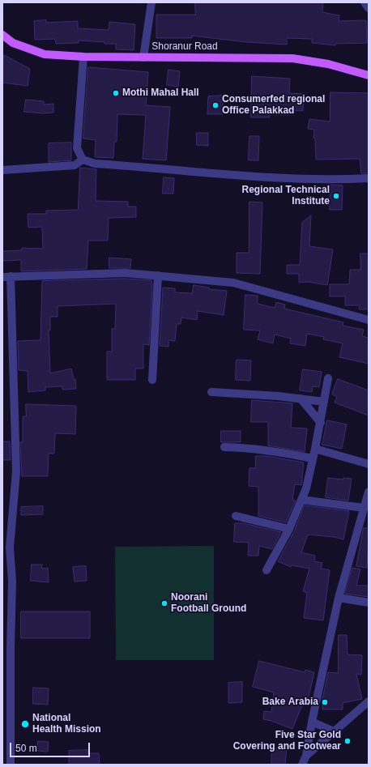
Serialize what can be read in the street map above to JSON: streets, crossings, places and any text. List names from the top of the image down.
{
  "streets": {
    "main road": ["Shoranur Road"]
  },
  "places": [
    "Mothi Mahal Hall",
    "Consumerfed regional Office Palakkad",
    "Regional Technical Institute",
    "Noorani Football Ground",
    "Bake Arabia",
    "National Health Mission",
    "Five Star Gold Covering and Footwear"
  ],
  "scale_bar": "50 m"
}
